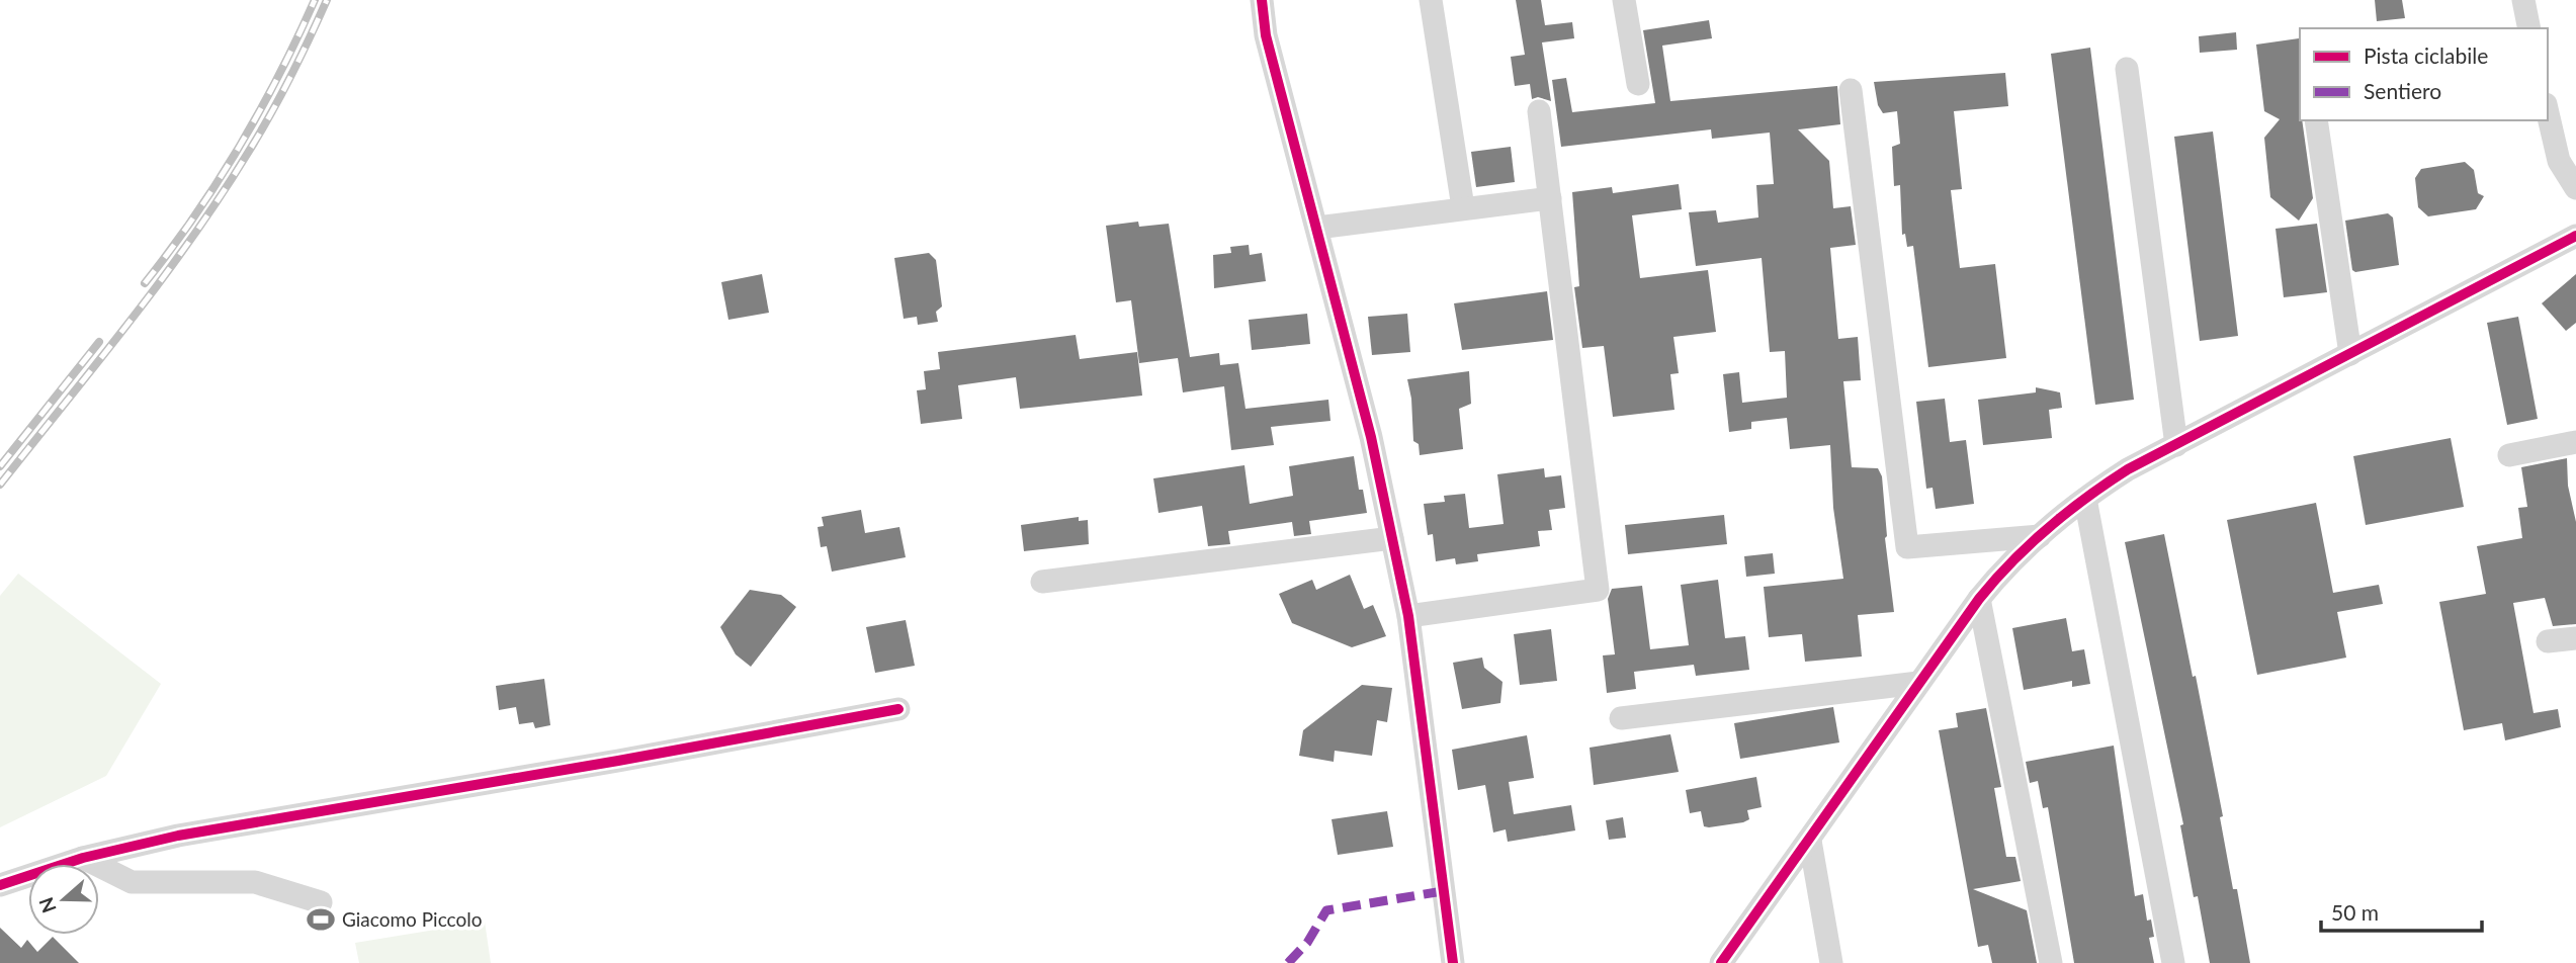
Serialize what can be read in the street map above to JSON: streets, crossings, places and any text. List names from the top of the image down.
{
  "places": {
    "sports": ["Giacomo Piccolo"]
  },
  "legend": ["Pista ciclabile", "Sentiero"],
  "scale_bar": "50 m",
  "north": "left"
}
